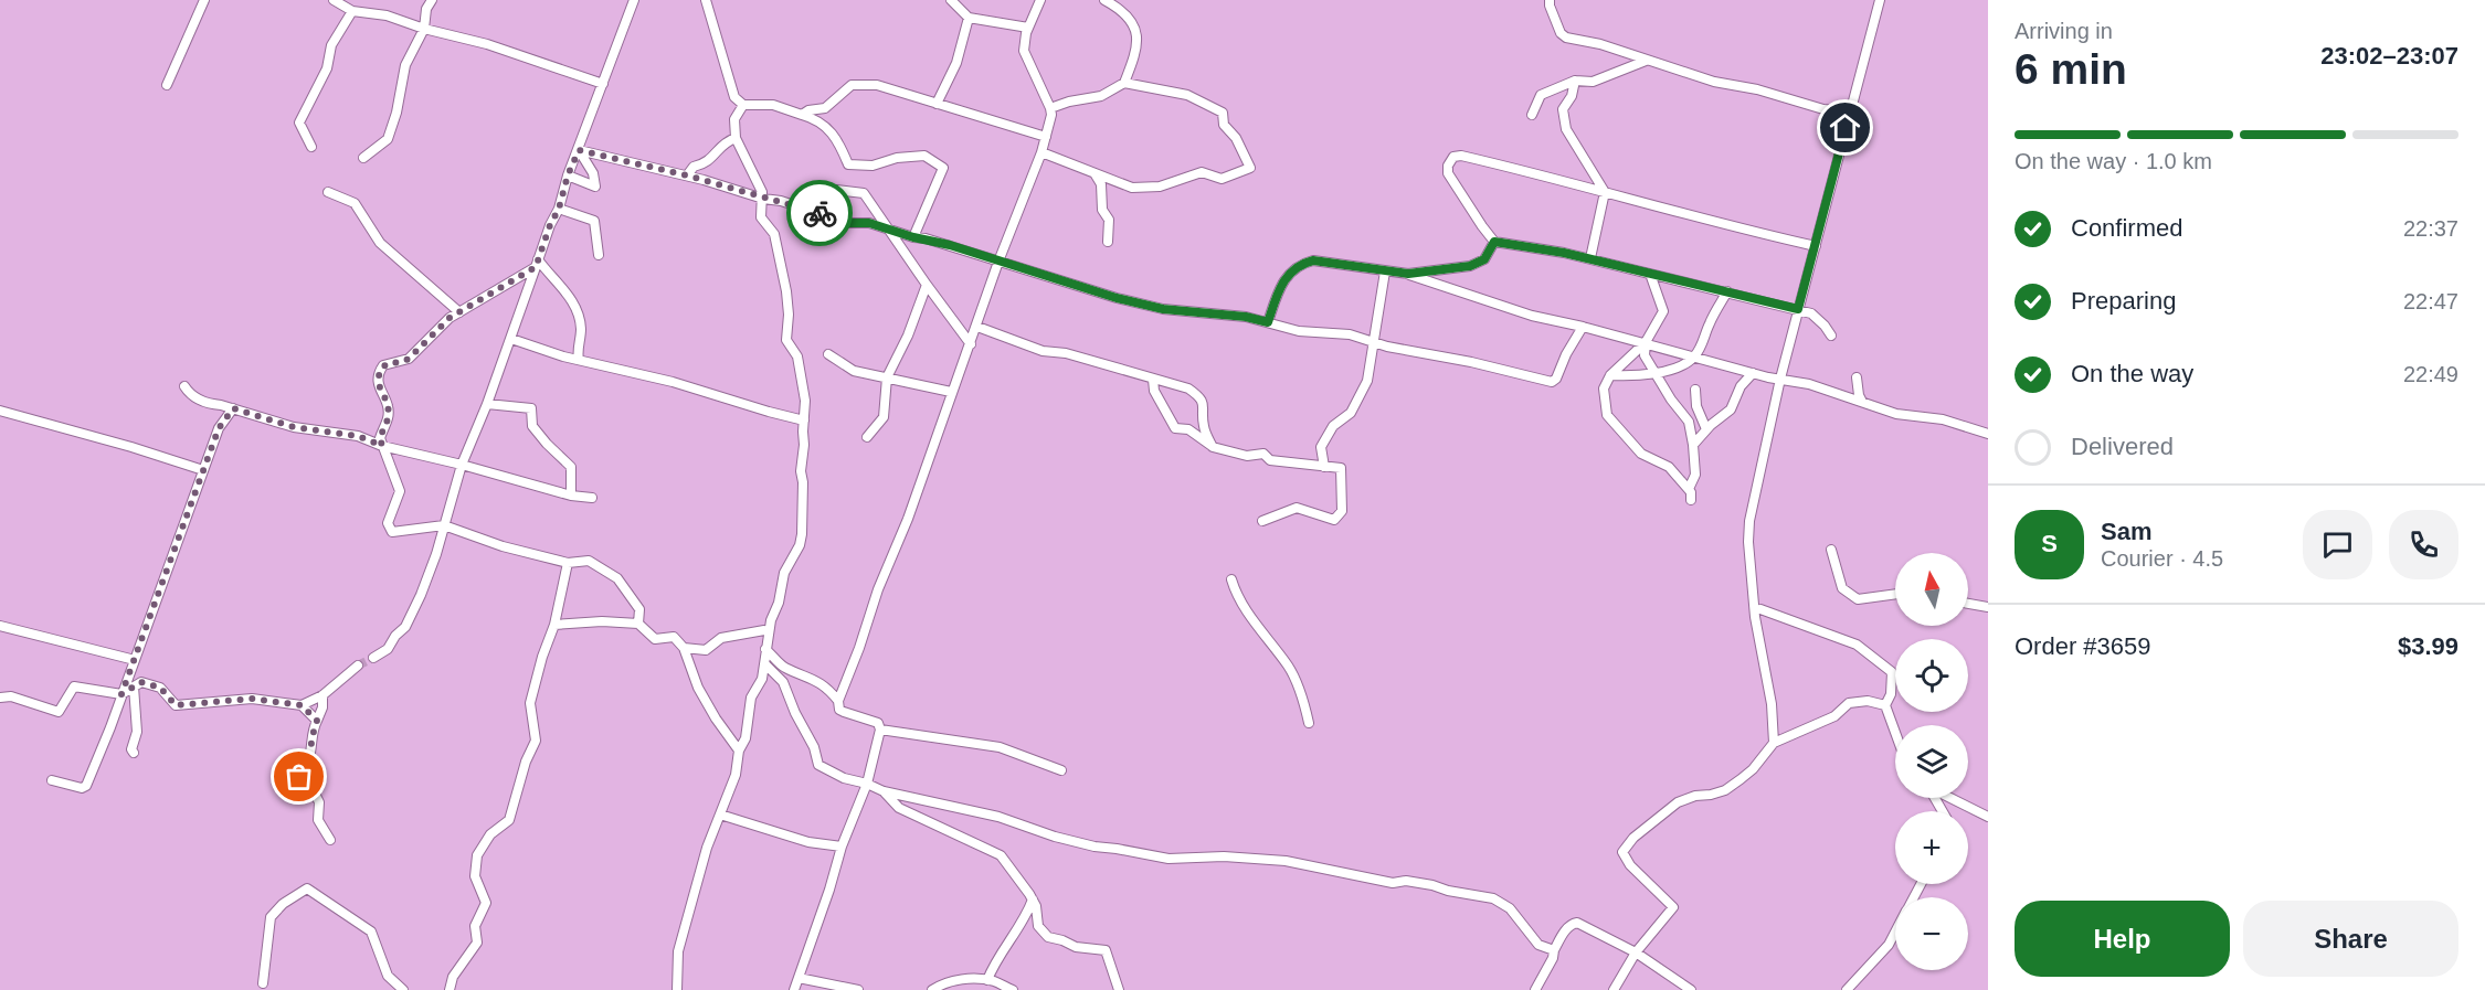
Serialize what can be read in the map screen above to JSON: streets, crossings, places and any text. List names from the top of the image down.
{
  "north": "top",
  "page": {
    "heading": ["6 min", "Arriving in", "23:02–23:07"],
    "panel": [
      "Sam",
      "Courier · 4.5",
      "Order #3659",
      "$3.99"
    ],
    "bar": "On the way · 1.0 km",
    "list": [
      ["Confirmed", "22:37"],
      ["Preparing", "22:47"],
      ["On the way", "22:49"],
      "Delivered"
    ],
    "round": "S",
    "map_buttons": ["+", "−"],
    "buttons": ["Help", "Share"]
  }
}
